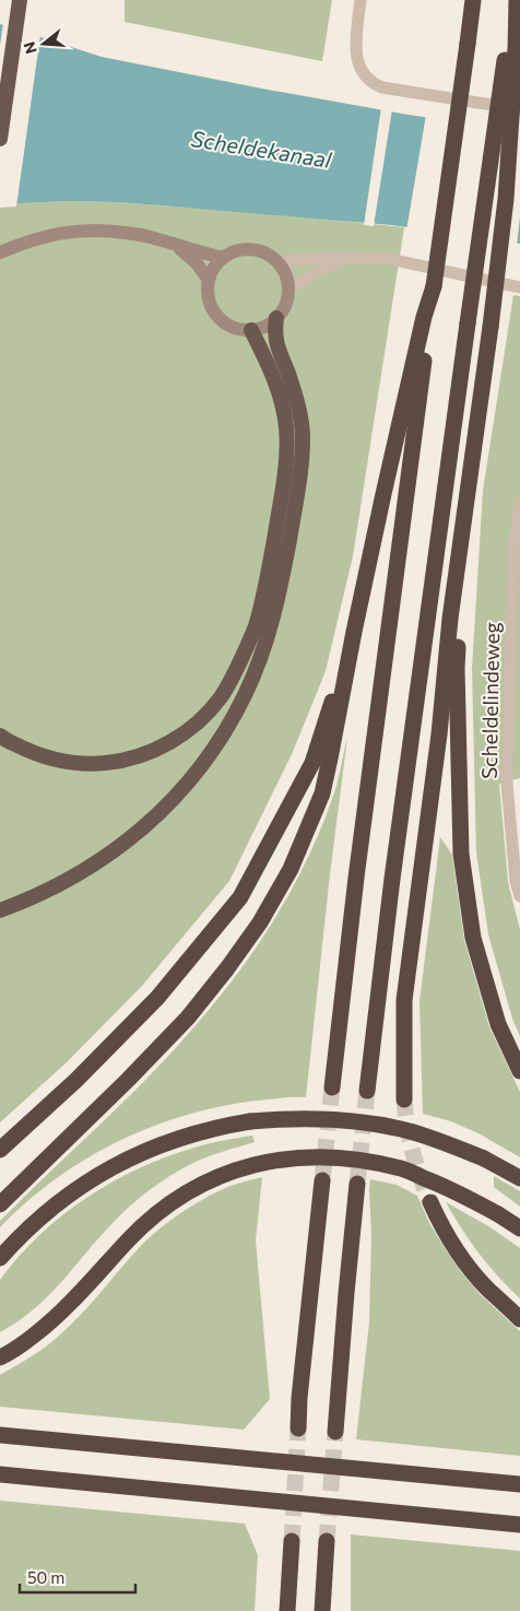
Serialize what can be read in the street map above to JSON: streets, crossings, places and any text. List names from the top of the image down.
{
  "streets": {
    "street": ["Scheldelindeweg"]
  },
  "water": ["Scheldekanaal"],
  "scale_bar": "50 m",
  "north": "left"
}
